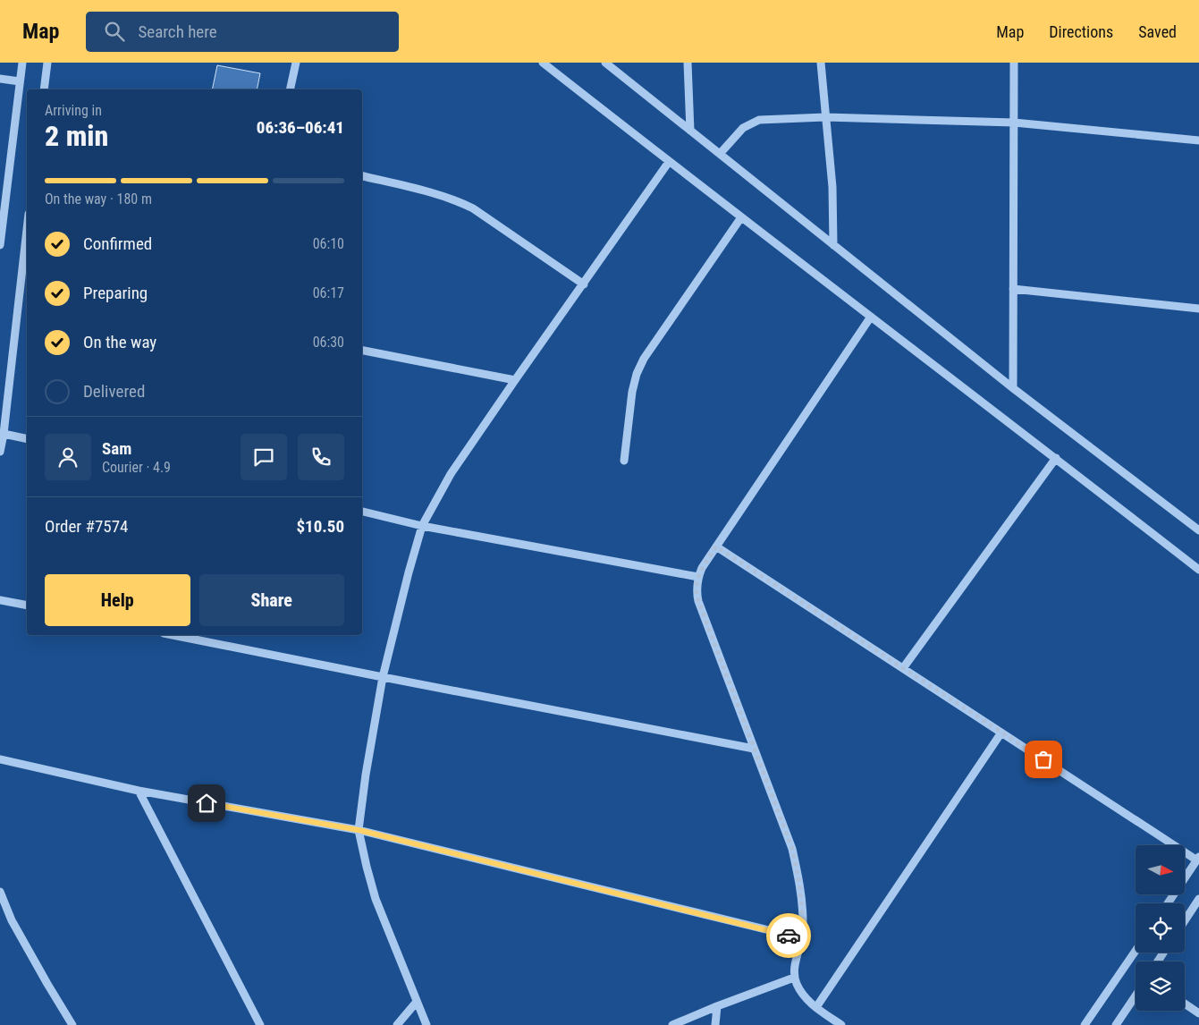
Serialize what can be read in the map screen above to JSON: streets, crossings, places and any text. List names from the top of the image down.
{
  "north": "right",
  "page": {
    "header": "Map",
    "search": "Search here",
    "nav": ["Map", "Directions", "Saved"],
    "heading": ["2 min", "Arriving in", "06:36–06:41"],
    "panel": [
      "Sam",
      "Courier · 4.9",
      "Order #7574",
      "$10.50"
    ],
    "bar": "On the way · 180 m",
    "list": [
      ["Confirmed", "06:10"],
      ["Preparing", "06:17"],
      ["On the way", "06:30"],
      "Delivered"
    ],
    "buttons": ["Help", "Share"]
  }
}
